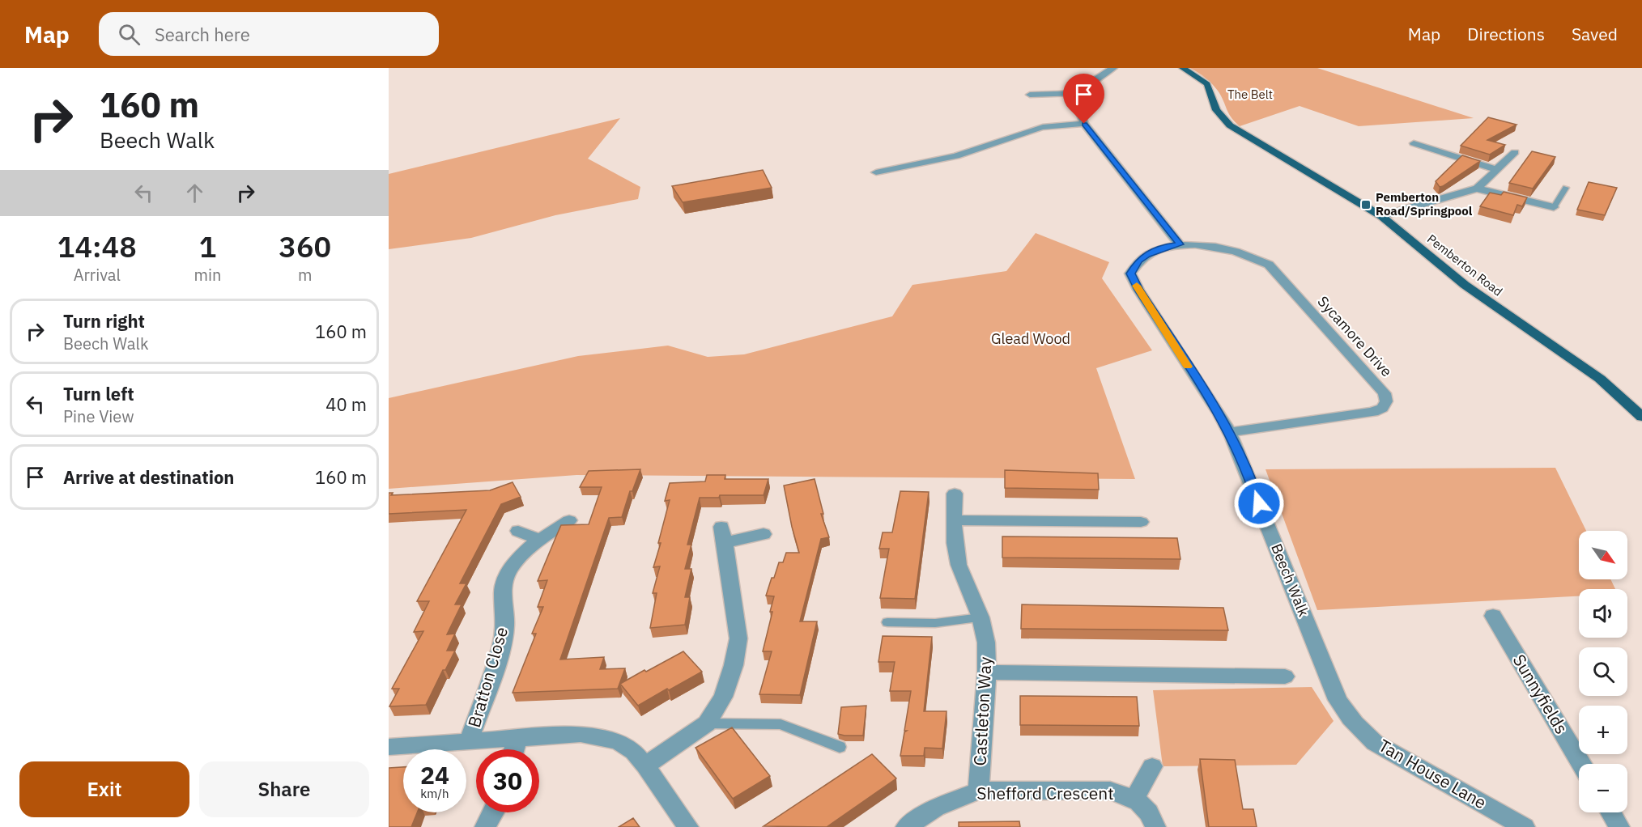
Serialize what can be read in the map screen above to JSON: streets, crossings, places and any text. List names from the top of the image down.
{
  "streets": {
    "main road": ["Pemberton Road"],
    "street": [
      "Sycamore Drive",
      "Beech Walk",
      "Bratton Close",
      "Sunnyfields",
      "Castleton Way",
      "Tan House Lane",
      "Shefford Crescent"
    ]
  },
  "crossings": [
    ["Sycamore Drive", "Beech Walk"],
    ["Beech Walk", "Tan House Lane"],
    ["Castleton Way", "Shefford Crescent"]
  ],
  "parks": ["The Belt", "Glead Wood"],
  "places": {
    "transit": ["Pemberton Road/Springpool"]
  },
  "north": "bottom right",
  "page": {
    "header": "Map",
    "search": "Search here",
    "nav": ["Map", "Directions", "Saved"],
    "turn": ["160 m", "Beech Walk"],
    "eta": [
      "14:48",
      "Arrival",
      "1",
      "min",
      "360",
      "m"
    ],
    "list": [
      {
        "name": "Turn right",
        "note": "Beech Walk",
        "value": "160 m"
      },
      {
        "name": "Turn left",
        "note": "Pine View",
        "value": "40 m"
      },
      {
        "name": "Arrive at destination",
        "value": "160 m"
      }
    ],
    "map_buttons": ["+", "−"],
    "speed": "24 km/h",
    "limit": "30",
    "buttons": ["Exit", "Share"]
  }
}
